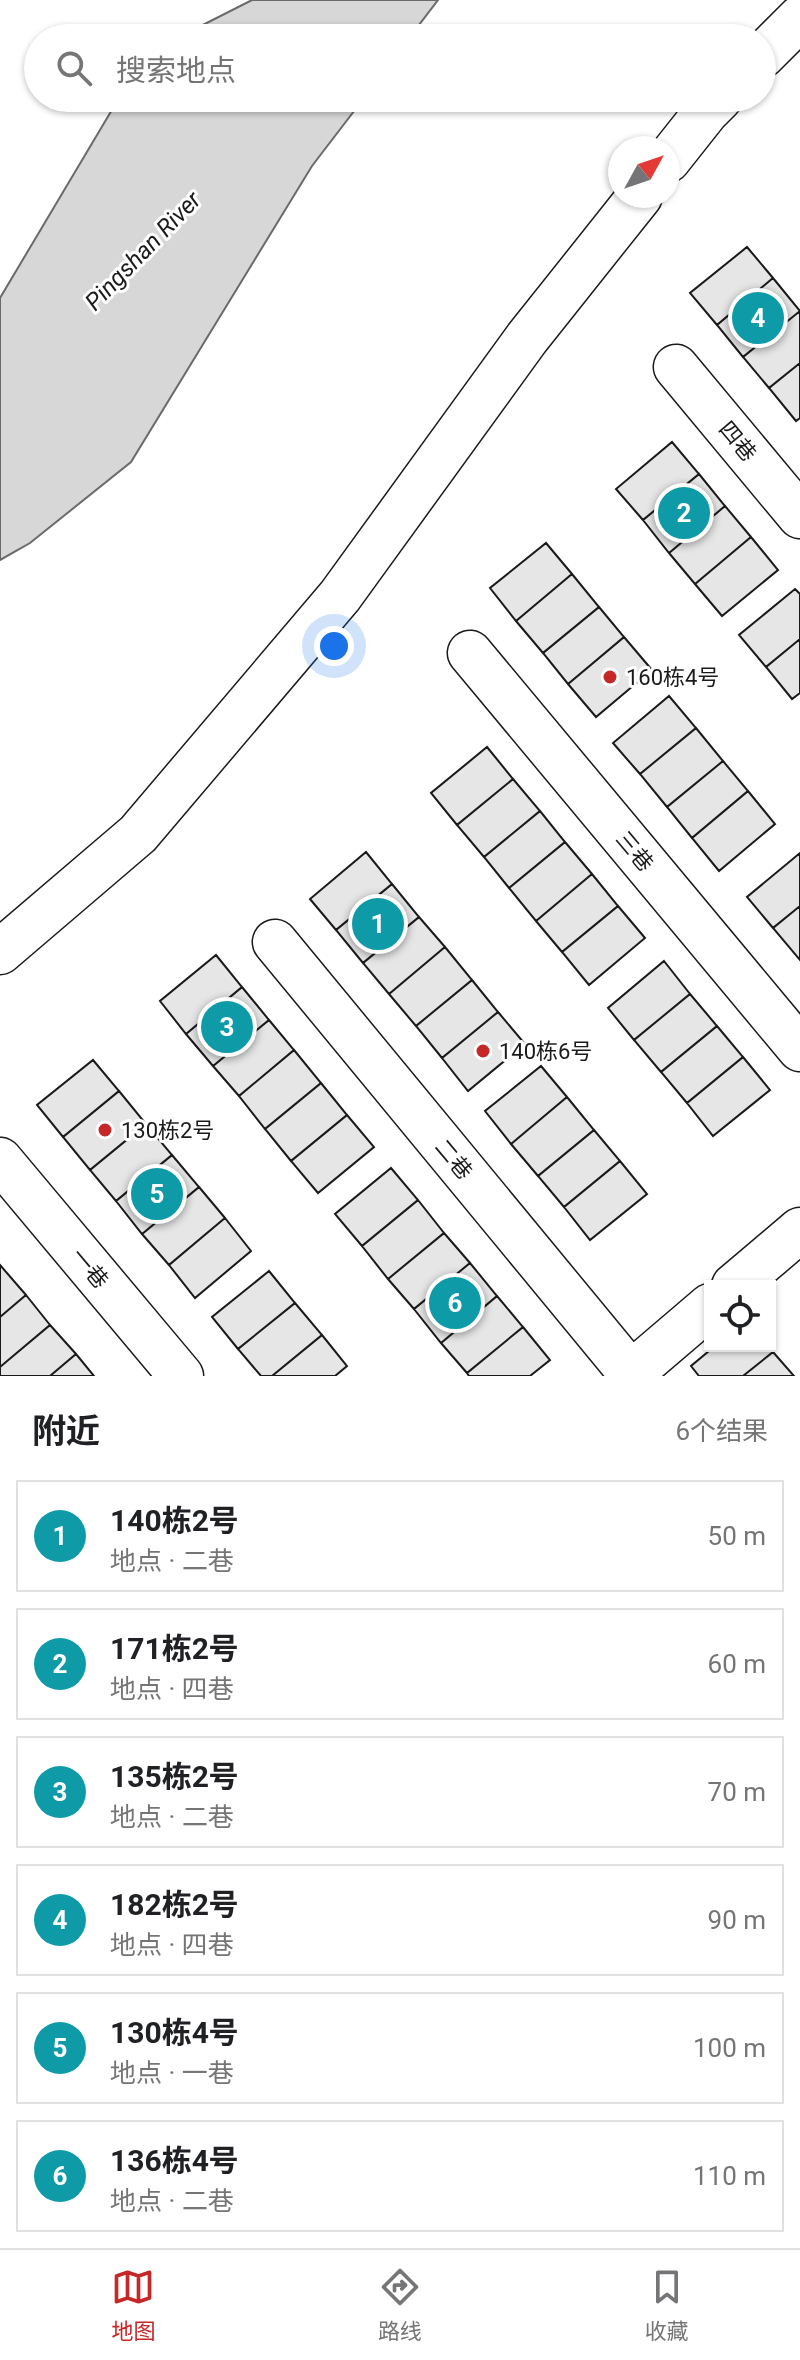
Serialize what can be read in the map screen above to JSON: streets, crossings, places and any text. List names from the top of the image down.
{
  "streets": {
    "street": [
      "四巷",
      "三巷",
      "二巷",
      "一巷"
    ]
  },
  "water": ["Pingshan River"],
  "places": ["160栋4号", "140栋6号", "130栋2号"],
  "north": "top right",
  "page": {
    "search": "搜索地点",
    "pins": [
      "4",
      "2",
      "1",
      "3",
      "5",
      "6"
    ],
    "heading": ["附近", "6个结果"],
    "list": [
      {
        "mark": "1",
        "name": "140栋2号",
        "note": "地点 · 二巷",
        "value": "50 m"
      },
      {
        "mark": "2",
        "name": "171栋2号",
        "note": "地点 · 四巷",
        "value": "60 m"
      },
      {
        "mark": "3",
        "name": "135栋2号",
        "note": "地点 · 二巷",
        "value": "70 m"
      },
      {
        "mark": "4",
        "name": "182栋2号",
        "note": "地点 · 四巷",
        "value": "90 m"
      },
      {
        "mark": "5",
        "name": "130栋4号",
        "note": "地点 · 一巷",
        "value": "100 m"
      },
      {
        "mark": "6",
        "name": "136栋4号",
        "note": "地点 · 二巷",
        "value": "110 m"
      }
    ],
    "nav": ["地图", "路线", "收藏"]
  }
}
